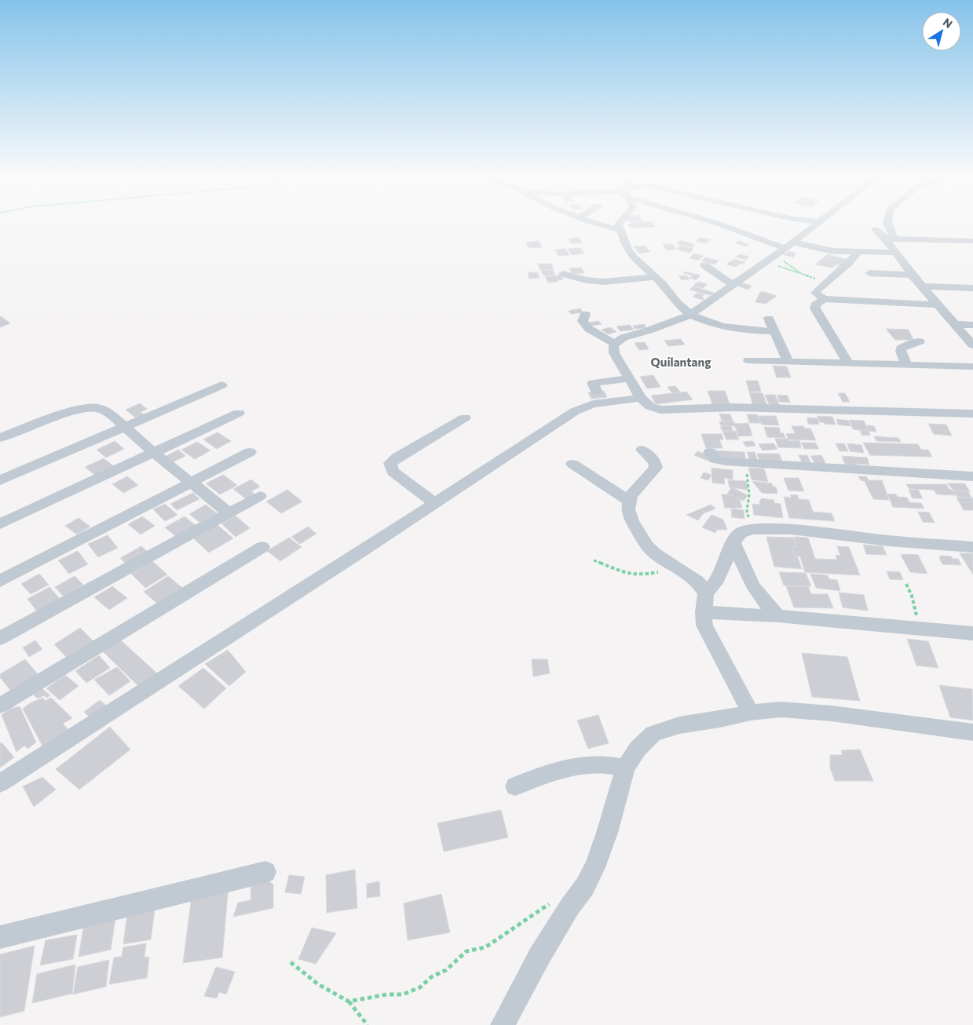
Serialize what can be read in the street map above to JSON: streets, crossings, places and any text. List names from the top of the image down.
{
  "districts": ["Quilantang"],
  "north": "top right"
}
